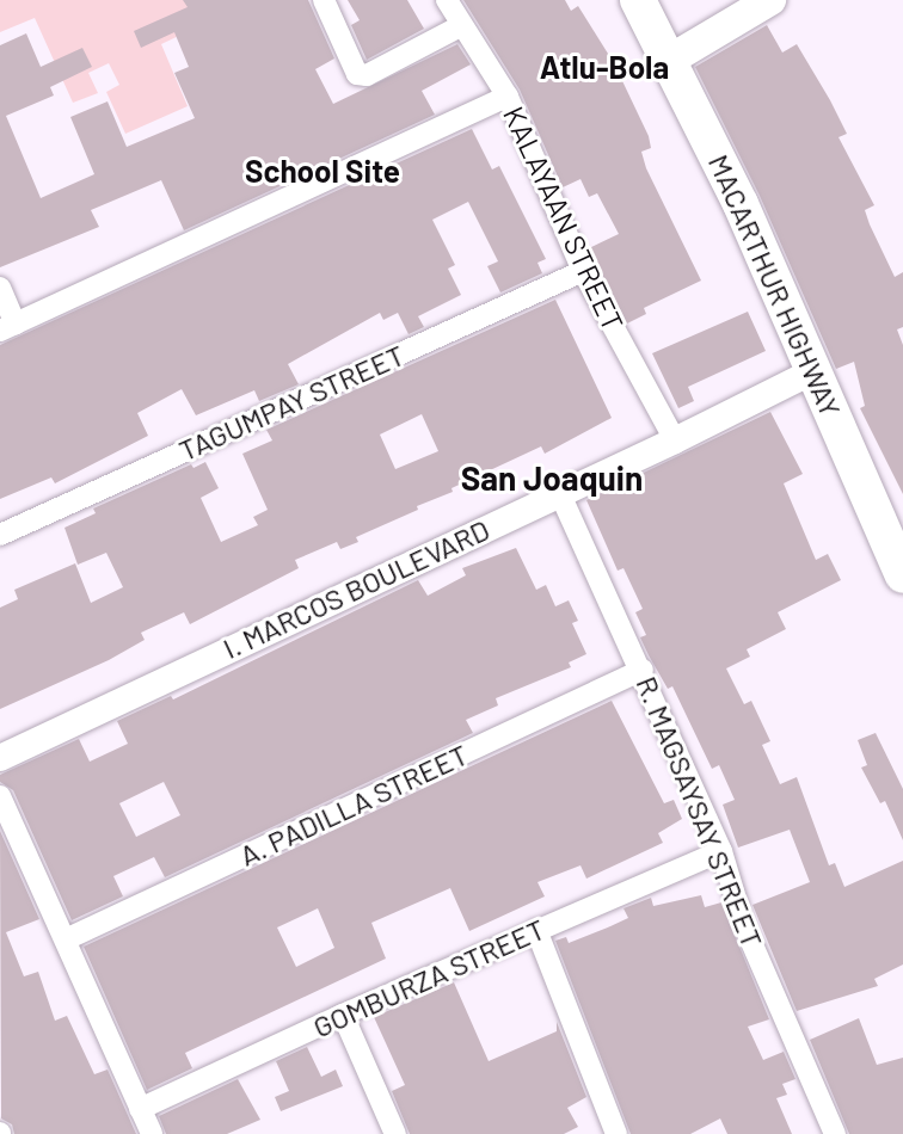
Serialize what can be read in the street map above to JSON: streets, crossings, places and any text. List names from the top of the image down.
{
  "streets": {
    "highway": ["MACARTHUR HIGHWAY"],
    "street": [
      "KALAYAAN STREET",
      "TAGUMPAY STREET",
      "I. MARCOS BOULEVARD",
      "A. PADILLA STREET",
      "R. MAGSAYSAY STREET",
      "GOMBURZA STREET"
    ]
  },
  "crossings": [
    ["KALAYAAN STREET", "TAGUMPAY STREET"],
    ["KALAYAAN STREET", "I. MARCOS BOULEVARD"],
    ["MACARTHUR HIGHWAY", "I. MARCOS BOULEVARD"],
    ["I. MARCOS BOULEVARD", "R. MAGSAYSAY STREET"],
    ["A. PADILLA STREET", "R. MAGSAYSAY STREET"],
    ["R. MAGSAYSAY STREET", "GOMBURZA STREET"]
  ],
  "districts": ["Atlu-Bola", "School Site", "San Joaquin"]
}
